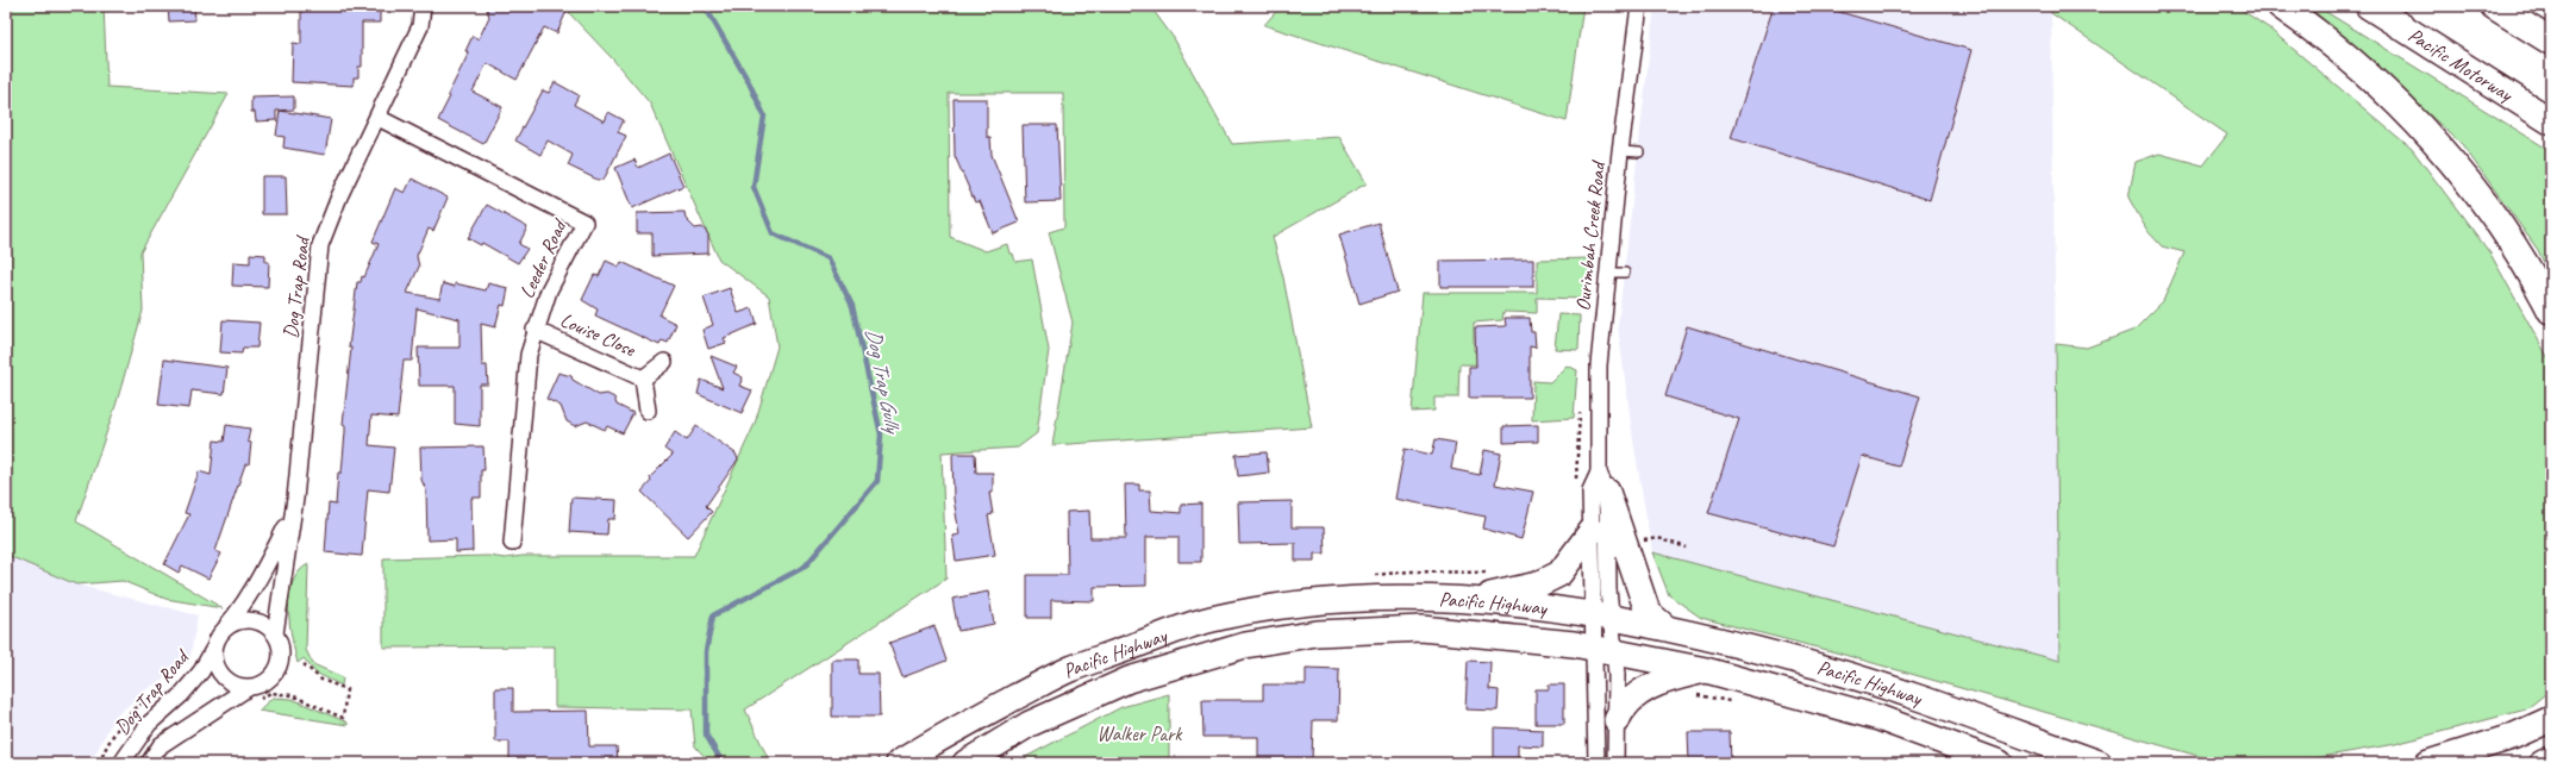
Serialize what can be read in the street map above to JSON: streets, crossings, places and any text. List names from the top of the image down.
{
  "streets": {
    "highway": ["Pacific Motorway"],
    "main road": ["Pacific Highway"],
    "street": [
      "Ourimbah Creek Road",
      "Leeder Road",
      "Dog Trap Road",
      "Louise Close"
    ]
  },
  "crossings": [
    ["Ourimbah Creek Road", "Pacific Highway"],
    ["Leeder Road", "Dog Trap Road"],
    ["Leeder Road", "Louise Close"]
  ],
  "water": ["Dog Trap Gully"],
  "parks": ["Walker Park"]
}
